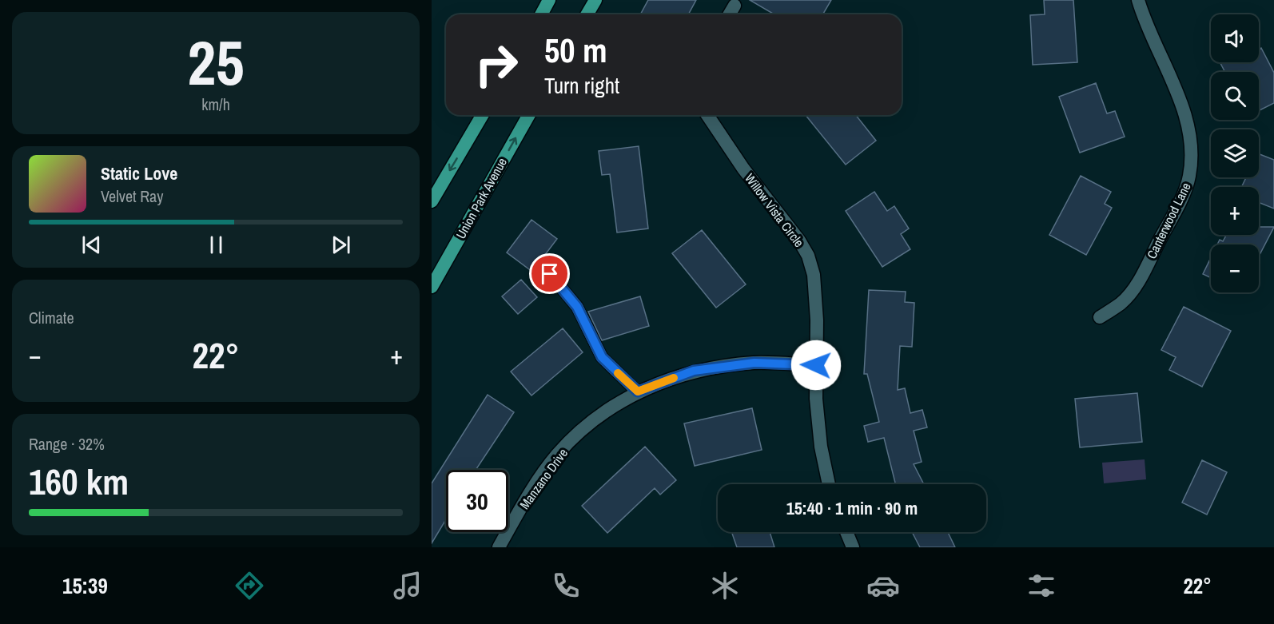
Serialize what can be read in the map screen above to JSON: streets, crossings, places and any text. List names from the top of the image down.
{
  "streets": {
    "main road": ["Union Park Avenue"],
    "street": ["Willow Vista Circle", "Canterwood Lane", "Manzano Drive"]
  },
  "crossings": [
    ["Willow Vista Circle", "Manzano Drive"]
  ],
  "page": {
    "tile": [
      ["25", "km/h"],
      "Climate",
      ["Range · 32%", "160 km"]
    ],
    "map_buttons": ["+", "−"],
    "turn": ["50 m", "Turn right"],
    "song": ["Static Love", "Velvet Ray"],
    "heat": ["−", "22°", "+"],
    "limit": "30",
    "trip": "15:40 · 1 min · 90 m",
    "tabs": ["15:39", "22°"]
  }
}
